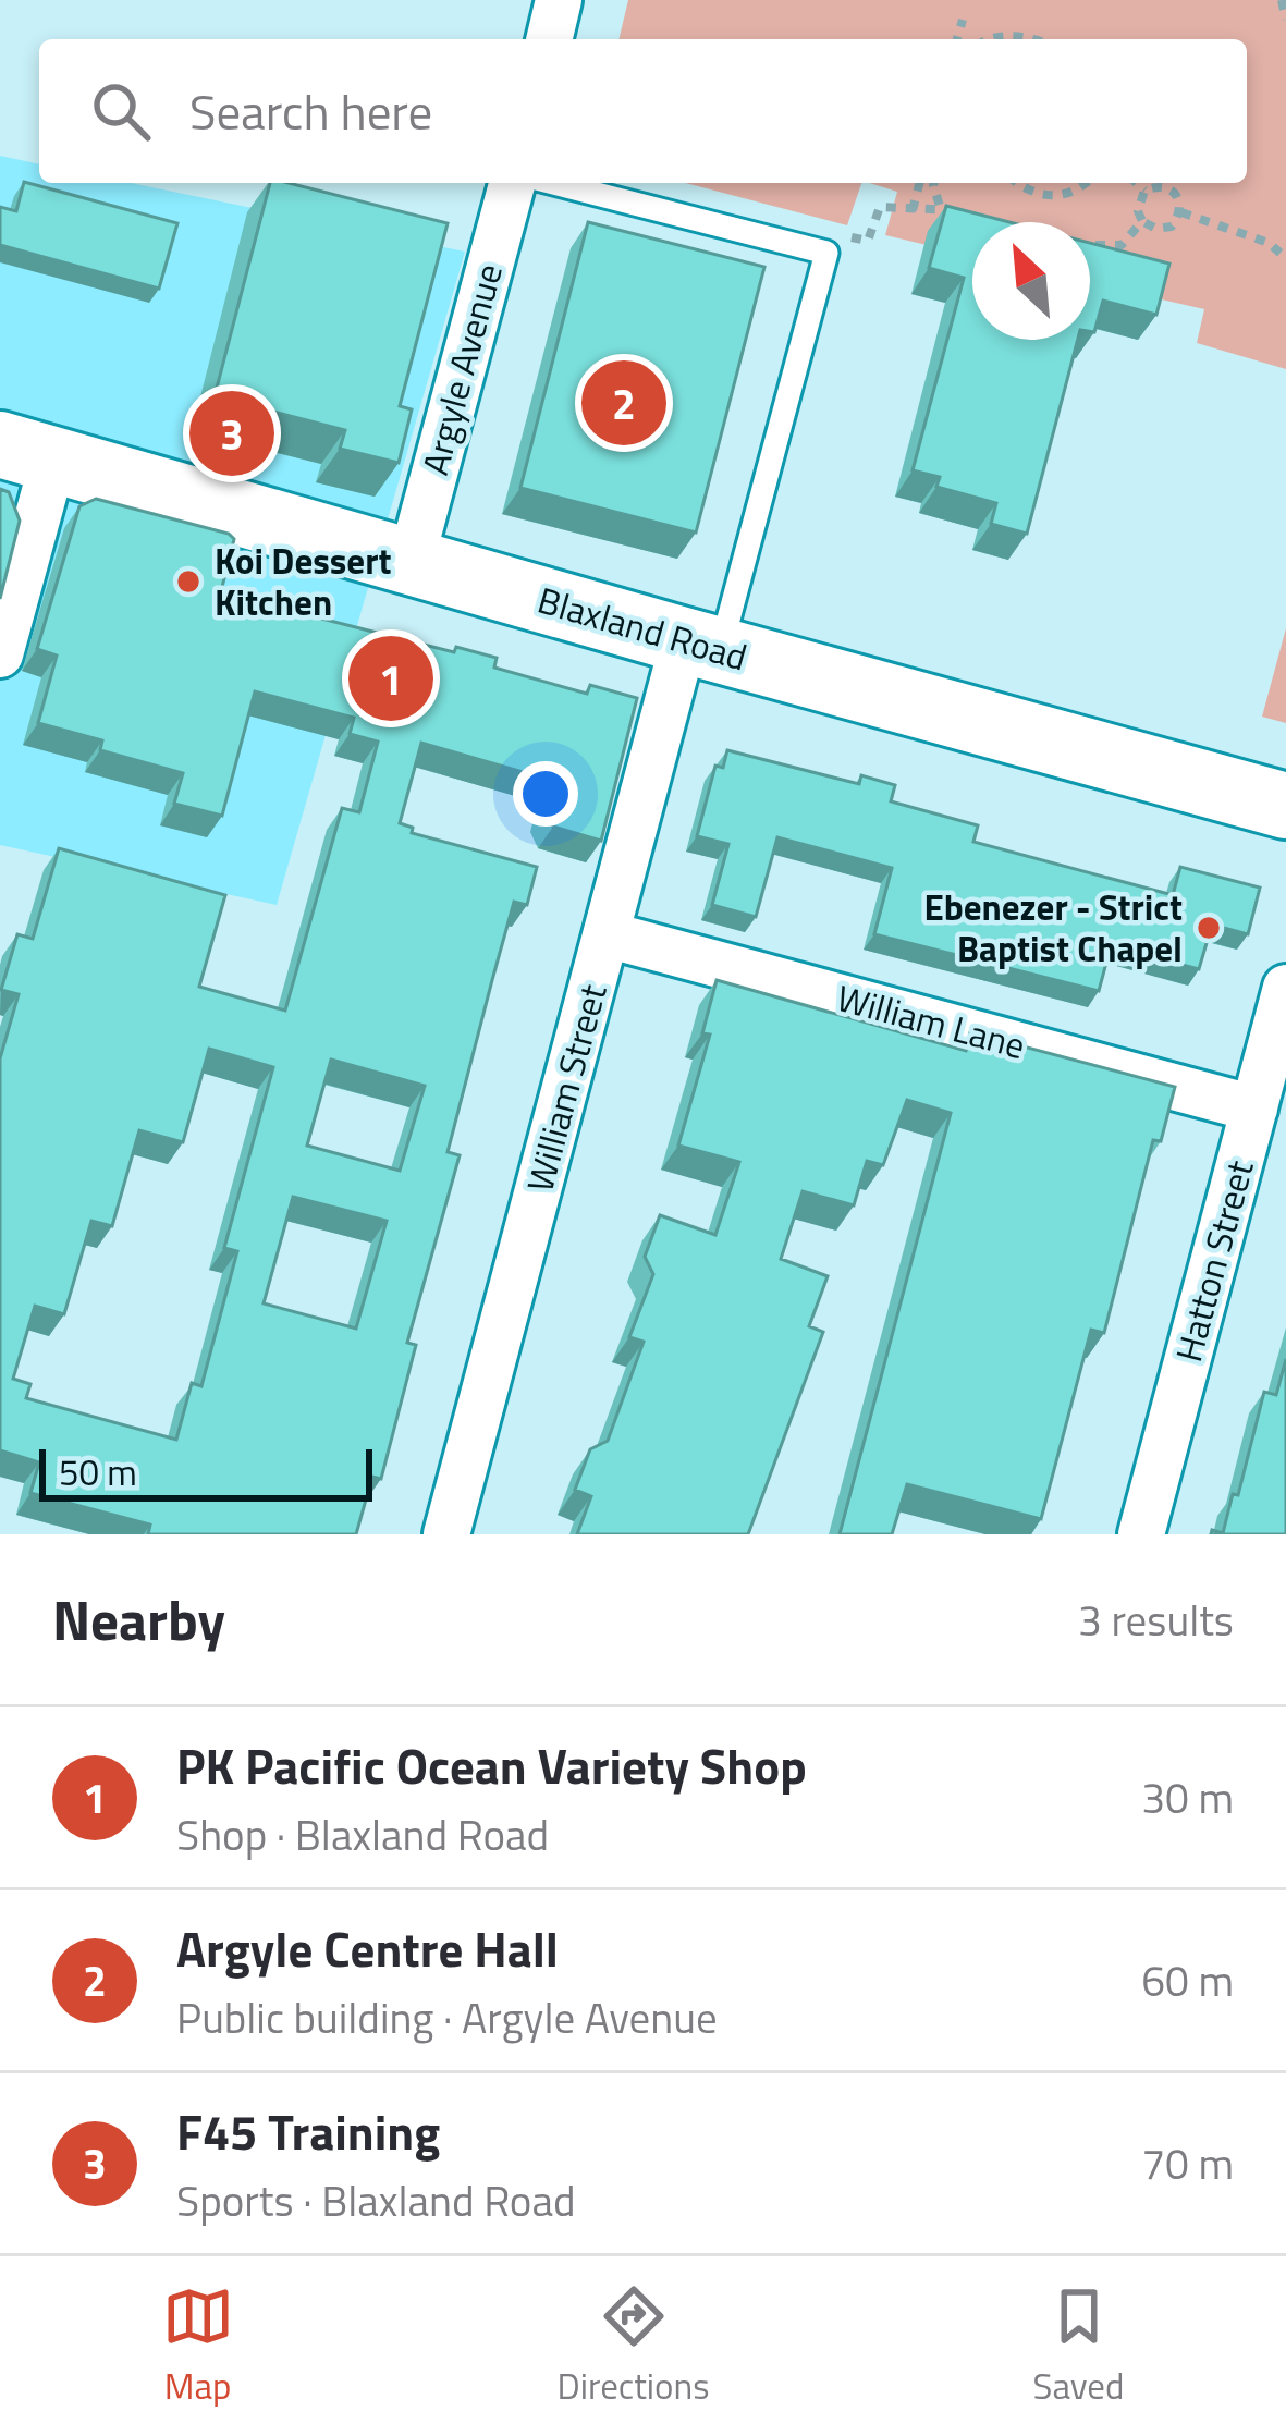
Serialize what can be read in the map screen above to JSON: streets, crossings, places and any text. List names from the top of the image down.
{
  "streets": {
    "street": [
      "Argyle Avenue",
      "Blaxland Road",
      "William Lane",
      "William Street",
      "Hatton Street"
    ]
  },
  "crossings": [
    ["Argyle Avenue", "Blaxland Road"],
    ["Blaxland Road", "William Street"],
    ["William Lane", "William Street"],
    ["William Lane", "Hatton Street"]
  ],
  "places": ["Koi Dessert Kitchen", "Ebenezer - Strict Baptist Chapel"],
  "scale_bar": "50 m",
  "north": "top left",
  "page": {
    "search": "Search here",
    "pins": ["2", "3", "1"],
    "scale": "50 m",
    "heading": ["Nearby", "3 results"],
    "list": [
      {
        "mark": "1",
        "name": "PK Pacific Ocean Variety Shop",
        "note": "Shop · Blaxland Road",
        "value": "30 m"
      },
      {
        "mark": "2",
        "name": "Argyle Centre Hall",
        "note": "Public building · Argyle Avenue",
        "value": "60 m"
      },
      {
        "mark": "3",
        "name": "F45 Training",
        "note": "Sports · Blaxland Road",
        "value": "70 m"
      }
    ],
    "nav": ["Map", "Directions", "Saved"]
  }
}
